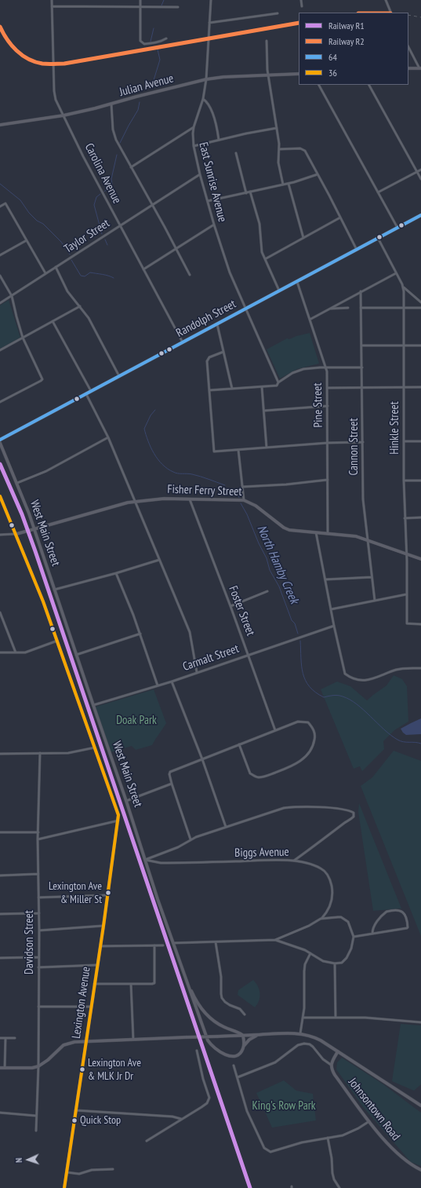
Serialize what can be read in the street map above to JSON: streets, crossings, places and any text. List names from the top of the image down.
{
  "streets": {
    "main road": ["Randolph Street"],
    "street": [
      "Julian Avenue",
      "Carolina Avenue",
      "East Sunrise Avenue",
      "Taylor Street",
      "Pine Street",
      "Hinkle Street",
      "Cannon Street",
      "Fisher Ferry Street",
      "West Main Street",
      "Foster Street",
      "Carmalt Street",
      "Biggs Avenue",
      "Davidson Street",
      "Lexington Avenue",
      "Johnsontown Road"
    ]
  },
  "crossings": [
    ["Julian Avenue", "Carolina Avenue"],
    ["Julian Avenue", "East Sunrise Avenue"],
    ["Carolina Avenue", "Taylor Street"],
    ["Carolina Avenue", "Randolph Street"],
    ["East Sunrise Avenue", "Taylor Street"],
    ["East Sunrise Avenue", "Randolph Street"],
    ["Randolph Street", "Pine Street"],
    ["Randolph Street", "Hinkle Street"],
    ["Pine Street", "Fisher Ferry Street"],
    ["Hinkle Street", "Fisher Ferry Street"],
    ["Cannon Street", "Fisher Ferry Street"],
    ["Fisher Ferry Street", "West Main Street"],
    ["Fisher Ferry Street", "Foster Street"],
    ["West Main Street", "Carmalt Street"],
    ["West Main Street", "Biggs Avenue"],
    ["West Main Street", "Lexington Avenue"],
    ["Foster Street", "Carmalt Street"]
  ],
  "water": ["North Hamby Creek"],
  "parks": ["Doak Park", "King's Row Park"],
  "places": ["Lexington Ave & Miller St", "Lexington Ave & MLK Jr Dr", "Quick Stop"],
  "lines": [
    "rail line R2",
    "transit line 64",
    "rail line R1",
    "transit line 36"
  ],
  "legend": [
    "Railway R1",
    "Railway R2",
    "64",
    "36"
  ],
  "north": "left"
}
